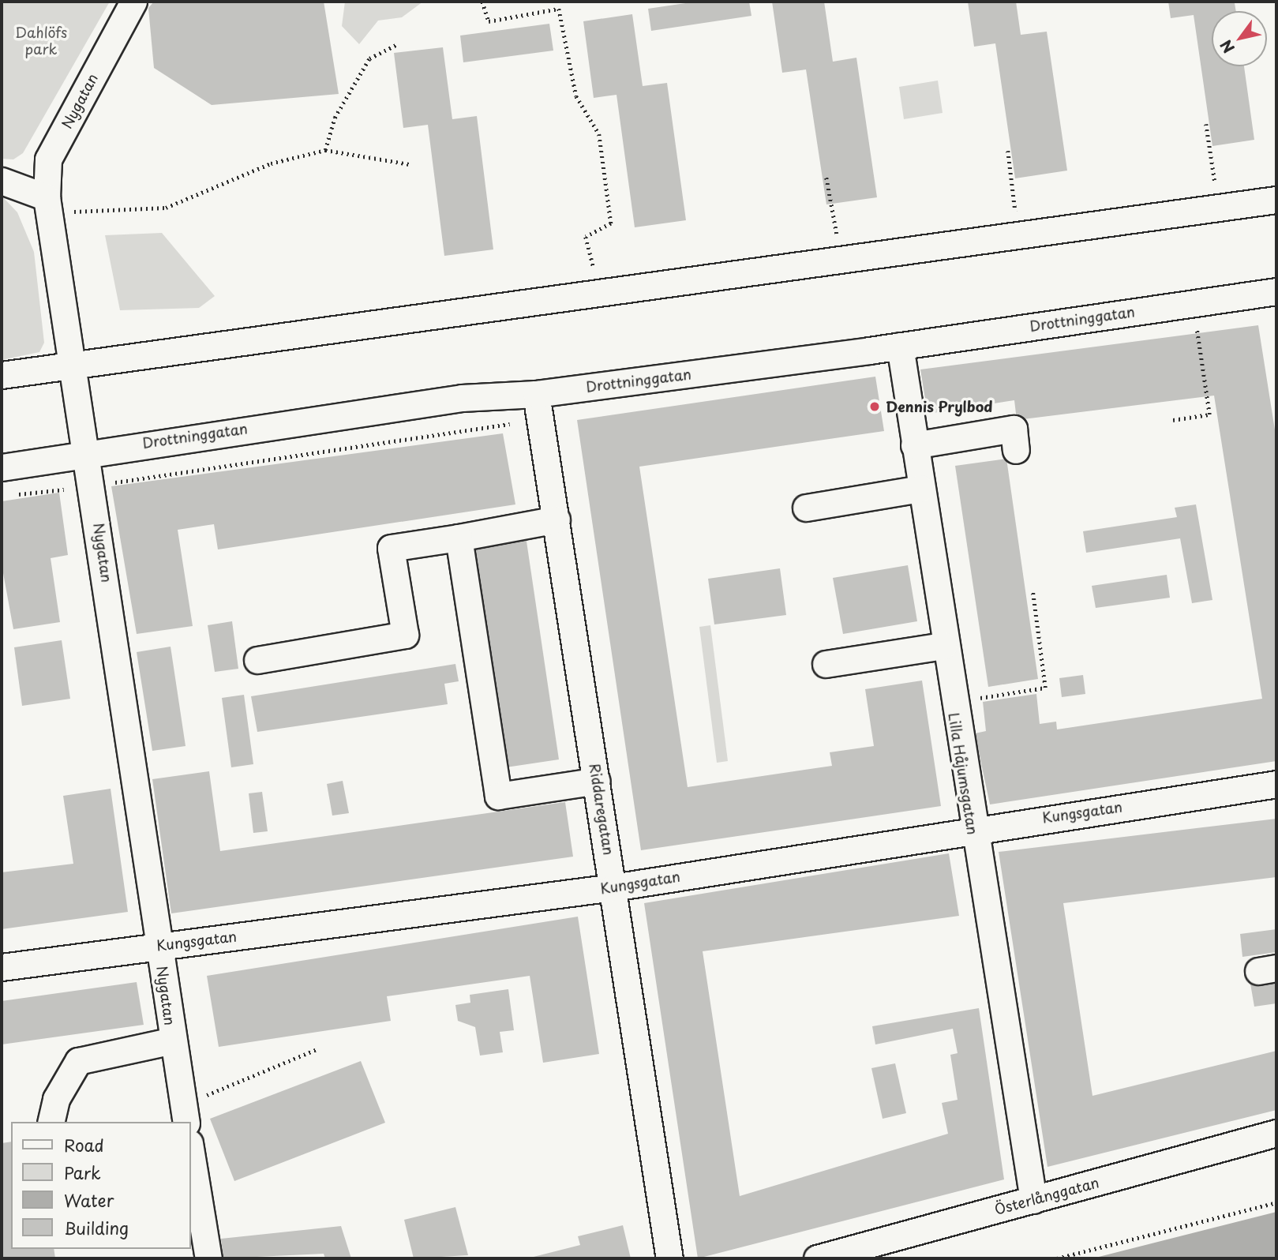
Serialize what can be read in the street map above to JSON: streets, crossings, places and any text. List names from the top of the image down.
{
  "streets": {
    "street": [
      "Nygatan",
      "Drottninggatan",
      "Lilla Håjumsgatan",
      "Riddaregatan",
      "Kungsgatan",
      "Österlånggatan"
    ]
  },
  "crossings": [
    ["Nygatan", "Drottninggatan"],
    ["Nygatan", "Kungsgatan"],
    ["Drottninggatan", "Lilla Håjumsgatan"],
    ["Drottninggatan", "Riddaregatan"],
    ["Lilla Håjumsgatan", "Kungsgatan"],
    ["Lilla Håjumsgatan", "Österlånggatan"],
    ["Riddaregatan", "Kungsgatan"]
  ],
  "parks": ["Dahlöfs park"],
  "places": ["Dennis Prylbod"],
  "legend": [
    "Road",
    "Park",
    "Water",
    "Building"
  ],
  "north": "bottom left"
}
